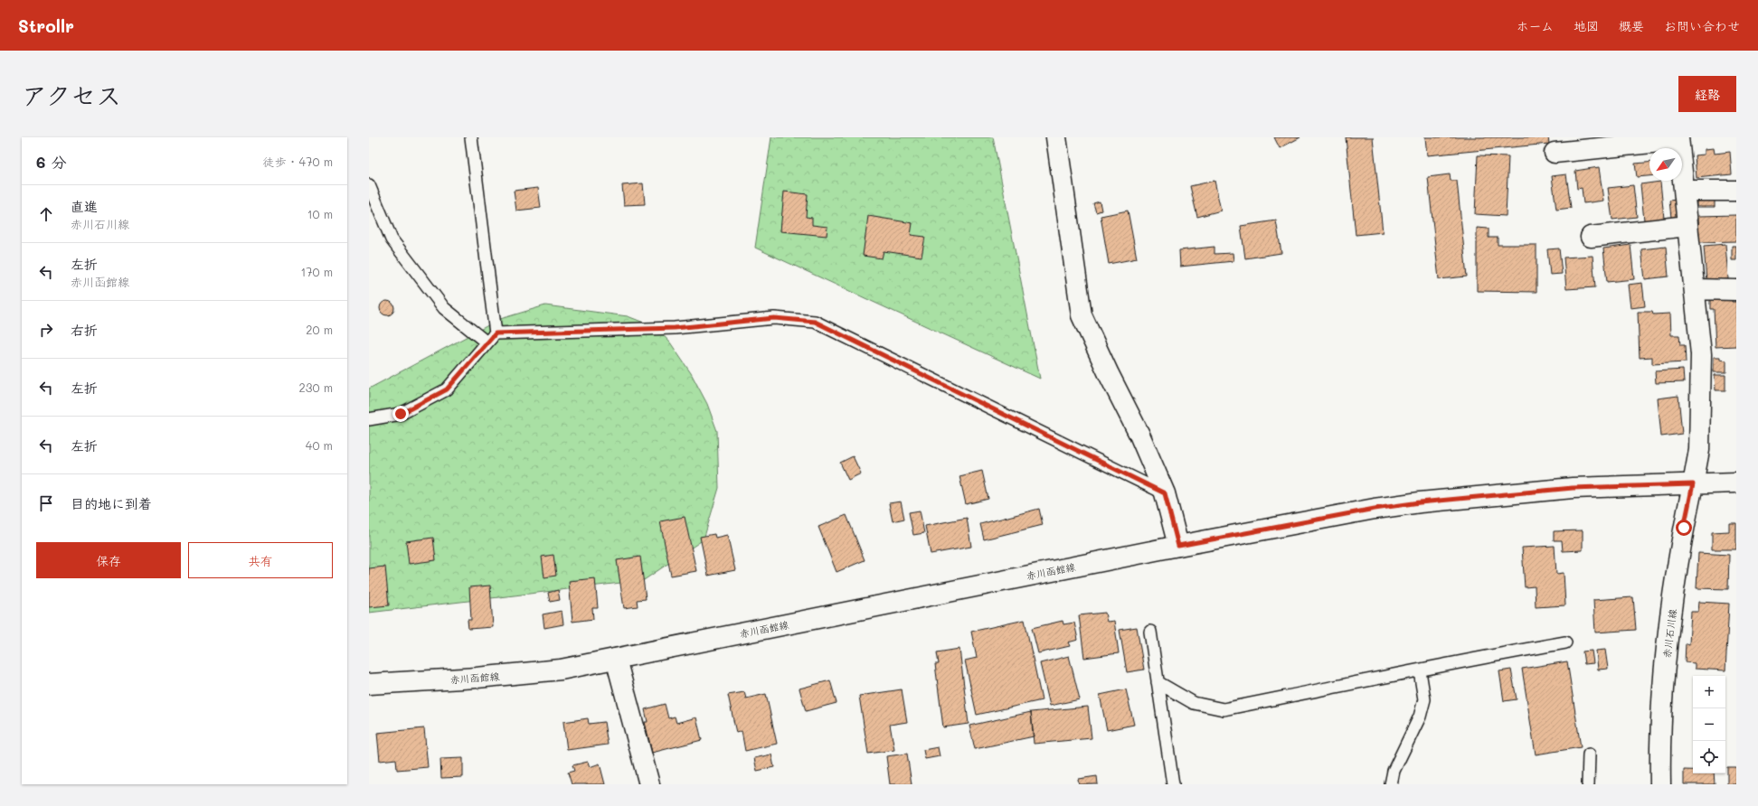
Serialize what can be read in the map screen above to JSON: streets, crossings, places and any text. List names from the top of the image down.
{
  "streets": {
    "street": ["赤川函館線", "赤川石川線"]
  },
  "crossings": [
    ["赤川函館線", "赤川石川線"]
  ],
  "north": "bottom left",
  "page": {
    "header": "Strollr",
    "nav": [
      "ホーム",
      "地図",
      "概要",
      "お問い合わせ"
    ],
    "title": "アクセス",
    "buttons": [
      "経路",
      ["保存", "共有"]
    ],
    "heading": ["6 分", "徒歩 · 470 m"],
    "list": [
      ["直進", "赤川石川線", "10 m"],
      ["左折", "赤川函館線", "170 m"],
      ["右折", "20 m"],
      ["左折", "230 m"],
      ["左折", "40 m"],
      "目的地に到着"
    ],
    "map_buttons": ["+", "−"]
  }
}
